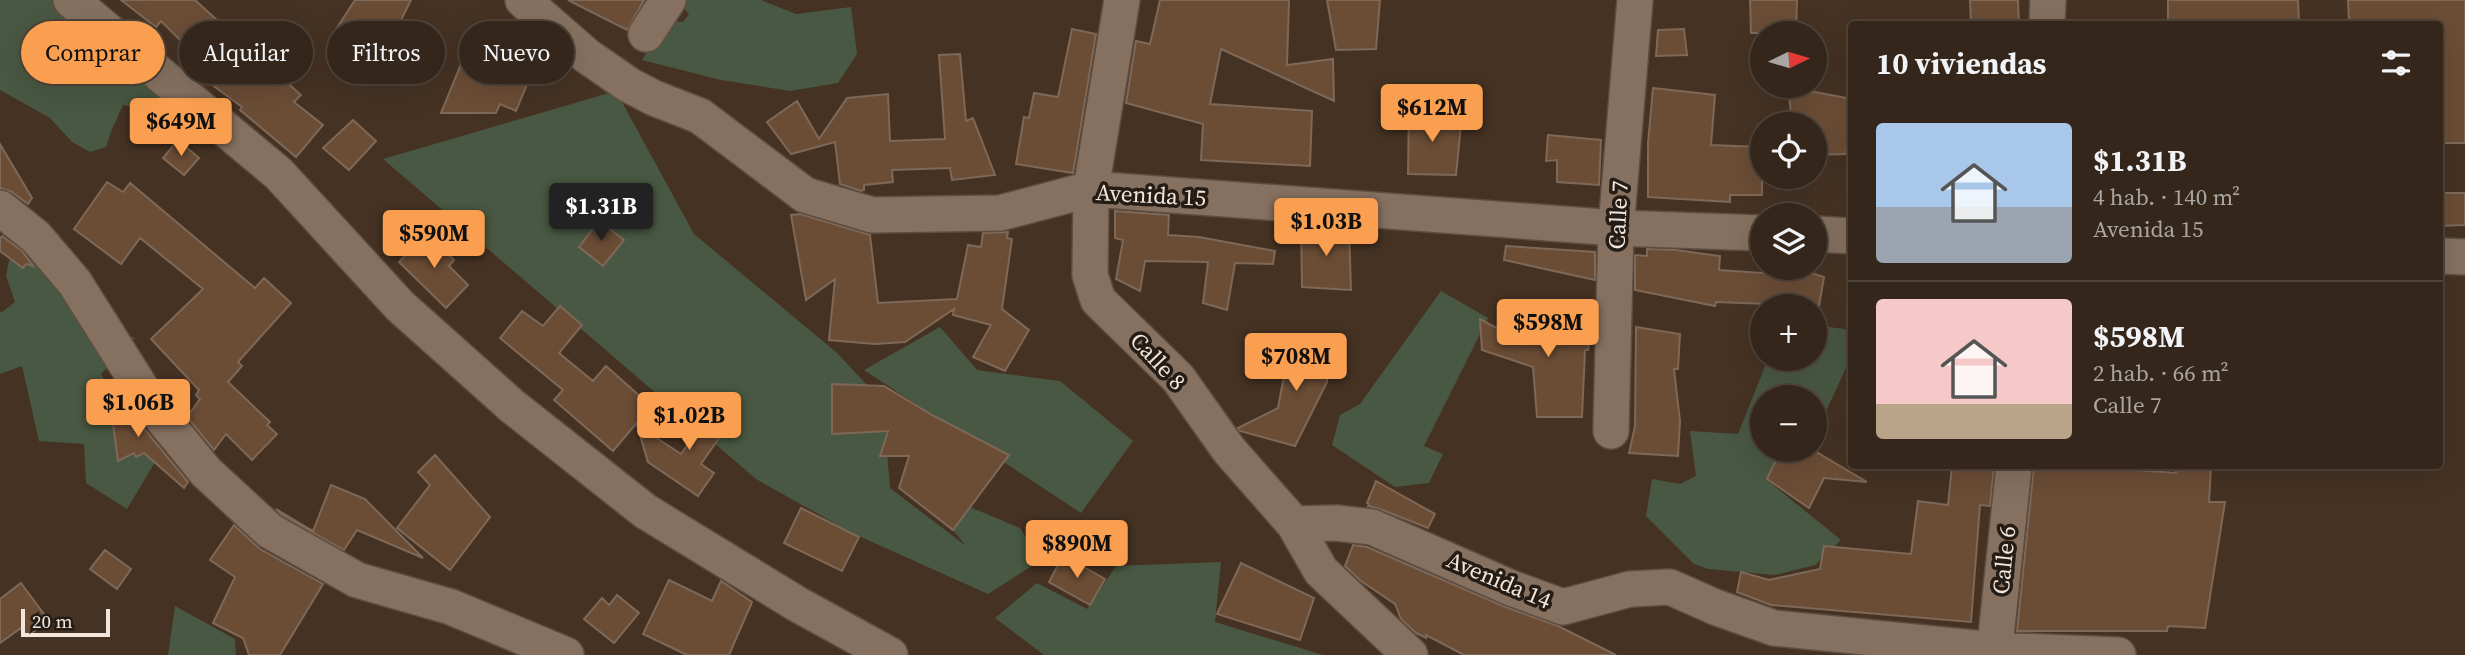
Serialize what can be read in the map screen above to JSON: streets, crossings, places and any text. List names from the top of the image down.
{
  "streets": {
    "street": [
      "Avenida 15",
      "Calle 7",
      "Calle 8",
      "Calle 6",
      "Avenida 14"
    ]
  },
  "crossings": [
    ["Avenida 15", "Calle 7"],
    ["Avenida 15", "Calle 8"],
    ["Calle 8", "Avenida 14"],
    ["Calle 6", "Avenida 14"]
  ],
  "scale_bar": "20 m",
  "north": "right",
  "page": {
    "map_buttons": ["+", "−"],
    "chip": [
      "Comprar",
      "Alquilar",
      "Filtros",
      "Nuevo"
    ],
    "heading": "10 viviendas",
    "price": [
      "$612M",
      "$649M",
      "$1.31B",
      "$1.03B",
      "$590M",
      "$598M",
      "$708M",
      "$1.06B",
      "$1.02B",
      "$890M"
    ],
    "list": [
      {
        "name": "$1.31B",
        "note": "4 hab. · 140 m² · Avenida 15"
      },
      {
        "name": "$598M",
        "note": "2 hab. · 66 m² · Calle 7"
      }
    ],
    "scale": "20 m"
  }
}
